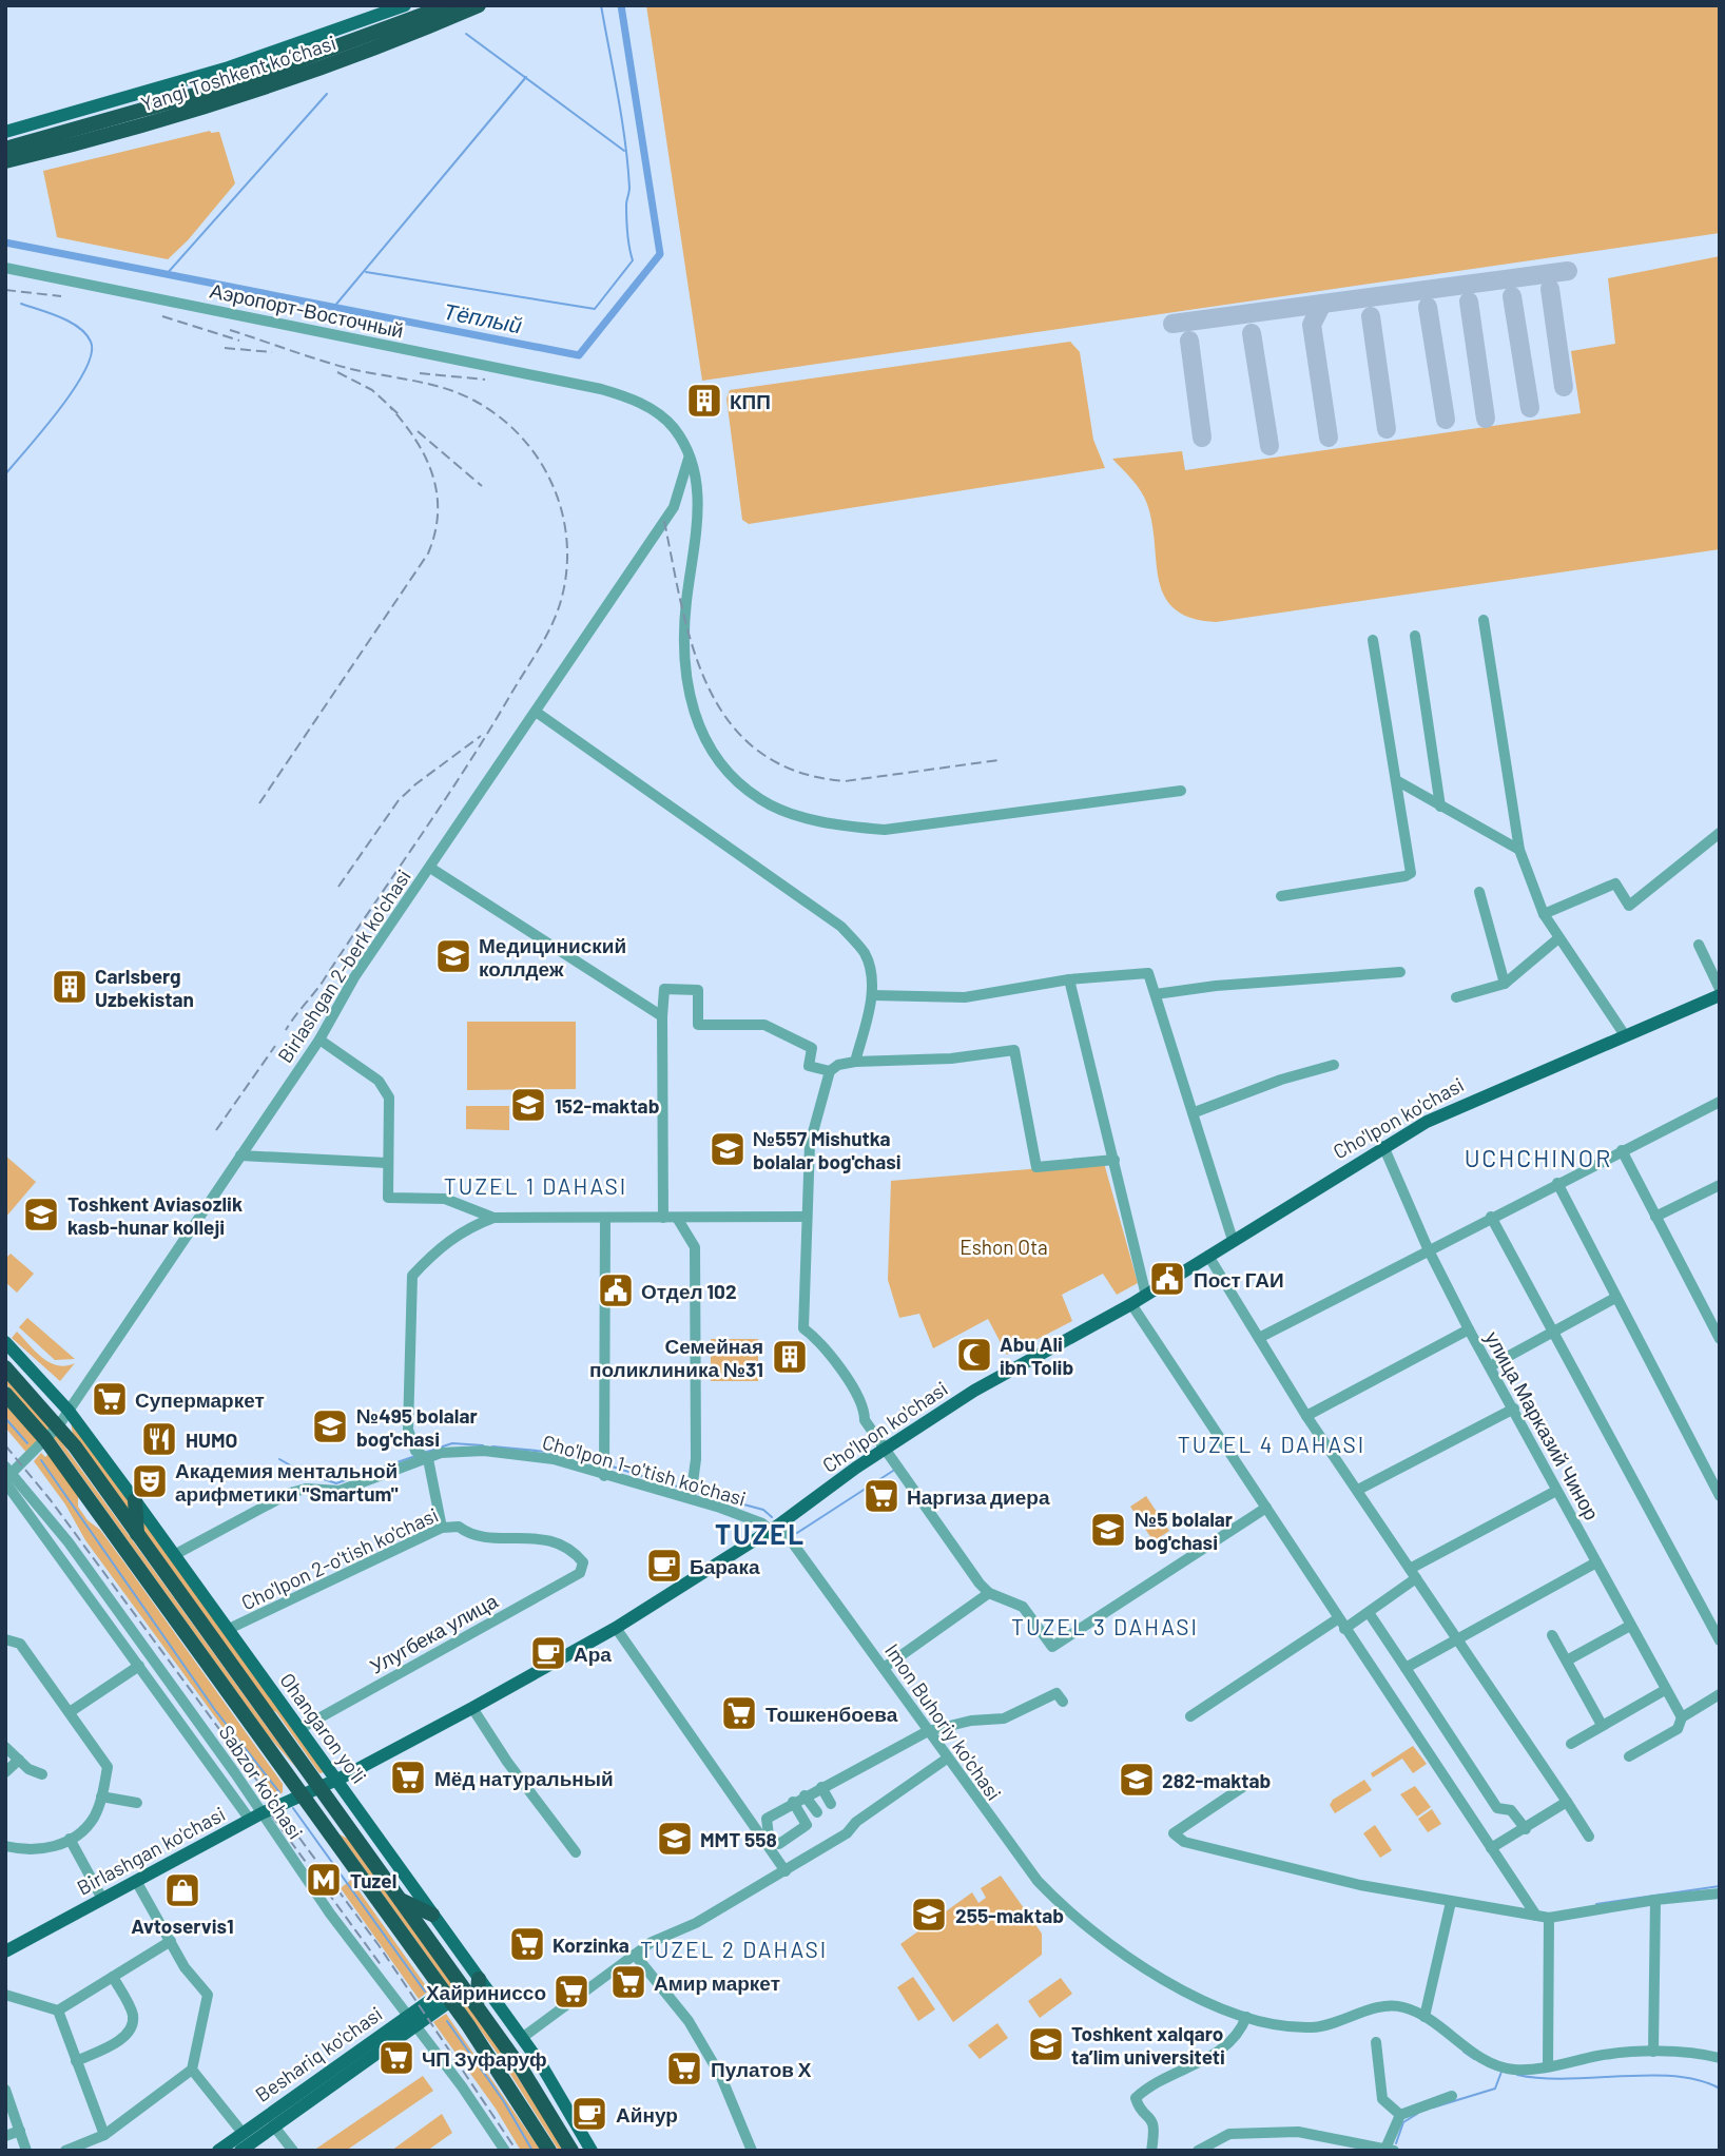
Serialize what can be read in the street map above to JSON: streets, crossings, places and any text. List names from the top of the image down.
{
  "streets": {
    "highway": ["Yangi Toshkent ko‘chasi", "Ohangaron yoʻli"],
    "main road": ["Cho'lpon ko'chasi", "Birlashgan ko'chasi", "Beshariq ko'chasi"],
    "street": [
      "Аэропорт-Восточный",
      "Birlashgan 2-berk ko'chasi",
      "улица Марказий Чинор",
      "Cho'lpon 1-o'tish ko'chasi",
      "Cho'lpon 2-o'tish ko'chasi",
      "Улугбека улица",
      "Imon Buhoriy ko'chasi",
      "Sabzor ko'chasi"
    ]
  },
  "crossings": [
    ["Аэропорт-Восточный", "Birlashgan 2-berk ko'chasi"],
    ["Birlashgan 2-berk ko'chasi", "Ohangaron yoʻli"],
    ["Birlashgan 2-berk ko'chasi", "Sabzor ko'chasi"],
    ["Cho'lpon ko'chasi", "улица Марказий Чинор"],
    ["Cho'lpon ko'chasi", "Cho'lpon 1-o'tish ko'chasi"],
    ["Cho'lpon ko'chasi", "Imon Buhoriy ko'chasi"],
    ["Cho'lpon ko'chasi", "Ohangaron yoʻli"],
    ["Cho'lpon ko'chasi", "Birlashgan ko'chasi"],
    ["Cho'lpon 1-o'tish ko'chasi", "Imon Buhoriy ko'chasi"],
    ["Cho'lpon 1-o'tish ko'chasi", "Ohangaron yoʻli"],
    ["Cho'lpon 2-o'tish ko'chasi", "Улугбека улица"],
    ["Cho'lpon 2-o'tish ko'chasi", "Ohangaron yoʻli"],
    ["Улугбека улица", "Ohangaron yoʻli"],
    ["Ohangaron yoʻli", "Birlashgan ko'chasi"],
    ["Sabzor ko'chasi", "Birlashgan ko'chasi"],
    ["Sabzor ko'chasi", "Beshariq ko'chasi"]
  ],
  "districts": [
    "UCHCHINOR",
    "TUZEL 1 DAHASI",
    "TUZEL 4 DAHASI",
    "TUZEL",
    "TUZEL 3 DAHASI",
    "TUZEL 2 DAHASI"
  ],
  "water": ["Тёплый"],
  "parks": ["Eshon Ota"],
  "places": {
    "building": ["КПП", "Carlsberg Uzbekistan", "Семейная поликлиника №31"],
    "school or university": [
      "Медициниский коллдеж",
      "152-maktab",
      "№557 Mishutka bolalar bog'chasi",
      "Toshkent Aviasozlik kasb-hunar kolleji",
      "№495 bolalar bog'chasi",
      "№5 bolalar bog'chasi",
      "282-maktab",
      "MMT 558",
      "255-maktab",
      "Toshkent xalqaro ta’lim universiteti"
    ],
    "public building": ["Пост ГАИ", "Отдел 102"],
    "mosque": ["Abu Ali ibn Tolib"],
    "supermarket": [
      "Супермаркет",
      "Наргиза диера",
      "Тошкенбоева",
      "Мёд натуральный",
      "Korzinka",
      "Амир маркет",
      "Хайриниссо",
      "ЧП Зуфаруф",
      "Пулатов Х"
    ],
    "restaurant": ["HUMO"],
    "theatre": ["Академия ментальной арифметики \"Smartum\""],
    "cafe": ["Барака", "Ара", "Айнур"],
    "metro station": ["Tuzel"],
    "shop": ["Avtoservis1"]
  }
}
